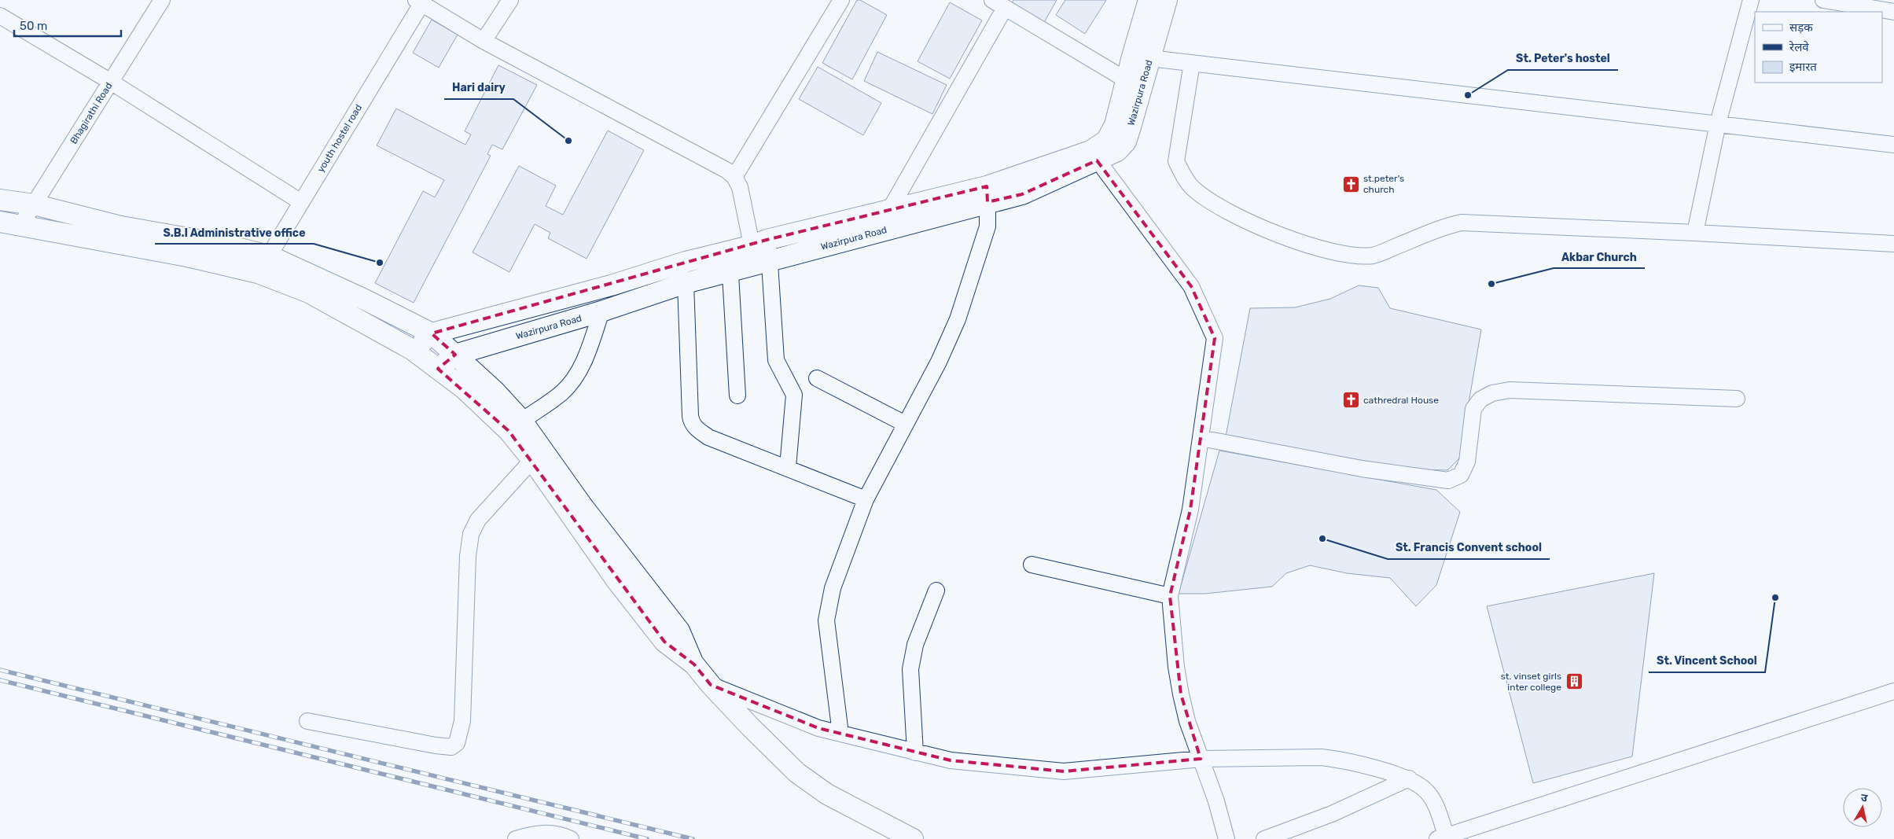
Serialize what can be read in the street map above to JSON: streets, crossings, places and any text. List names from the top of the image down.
{
  "streets": {
    "main road": ["Wazirpura Road"],
    "street": ["Bhagirathi Road", "youth hostel road"]
  },
  "places": {
    "other": [
      "St. Peter's hostel",
      "Hari dairy",
      "S.B.I Administrative office",
      "Akbar Church",
      "St. Francis Convent school",
      "St. Vincent School"
    ],
    "church": ["st.peter's church", "cathredral House"],
    "building": ["st. vinset girls inter college"]
  },
  "legend": ["सड़क", "रेलवे", "इमारत"],
  "scale_bar": "50 m",
  "north": "top"
}
